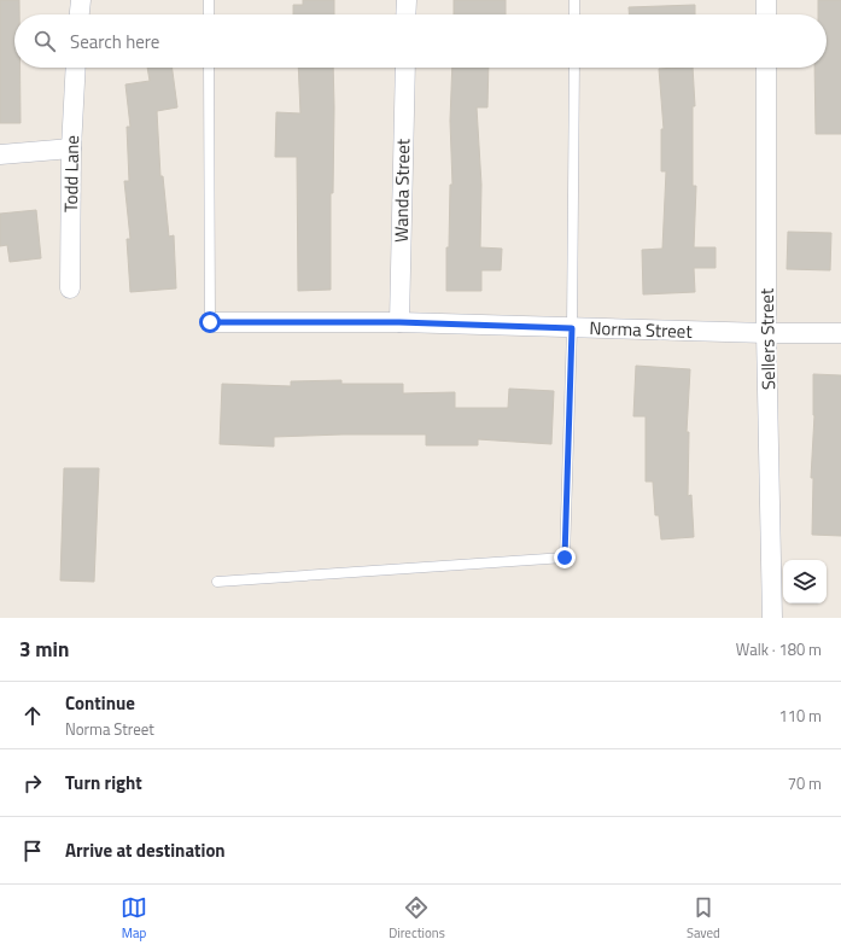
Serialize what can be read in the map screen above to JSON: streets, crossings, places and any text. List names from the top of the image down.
{
  "streets": {
    "street": [
      "Todd Lane",
      "Wanda Street",
      "Norma Street",
      "Sellers Street"
    ]
  },
  "crossings": [
    ["Wanda Street", "Norma Street"],
    ["Norma Street", "Sellers Street"]
  ],
  "page": {
    "search": "Search here",
    "heading": ["3 min", "Walk · 180 m"],
    "list": [
      ["Continue", "Norma Street", "110 m"],
      ["Turn right", "70 m"],
      "Arrive at destination"
    ],
    "nav": ["Map", "Directions", "Saved"]
  }
}
